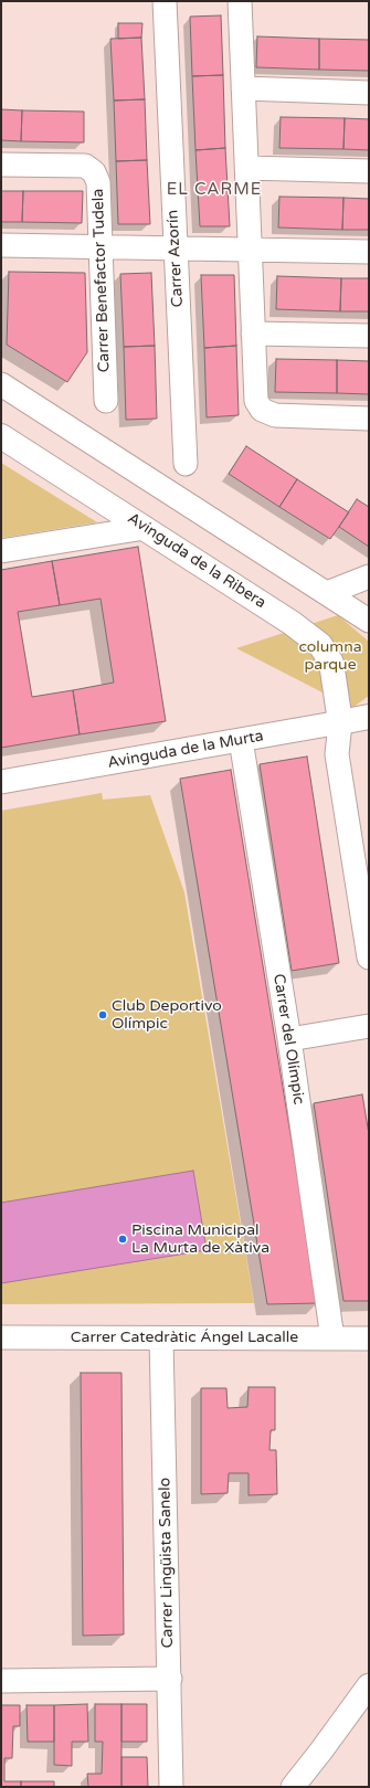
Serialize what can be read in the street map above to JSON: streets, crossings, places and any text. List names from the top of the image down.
{
  "streets": {
    "street": [
      "Carrer Azorín",
      "Carrer Benefactor Tudela",
      "Avinguda de la Ribera",
      "Avinguda de la Murta",
      "Carrer del Olímpic",
      "Carrer Catedràtic Ángel Lacalle",
      "Carrer Lingüista Sanelo"
    ]
  },
  "crossings": [
    ["Avinguda de la Ribera", "Avinguda de la Murta"],
    ["Avinguda de la Murta", "Carrer del Olímpic"],
    ["Carrer del Olímpic", "Carrer Catedràtic Ángel Lacalle"],
    ["Carrer Catedràtic Ángel Lacalle", "Carrer Lingüista Sanelo"]
  ],
  "districts": ["EL CARME"],
  "parks": ["columna parque"],
  "places": ["Club Deportivo Olímpic", "Piscina Municipal La Murta de Xàtiva"]
}
